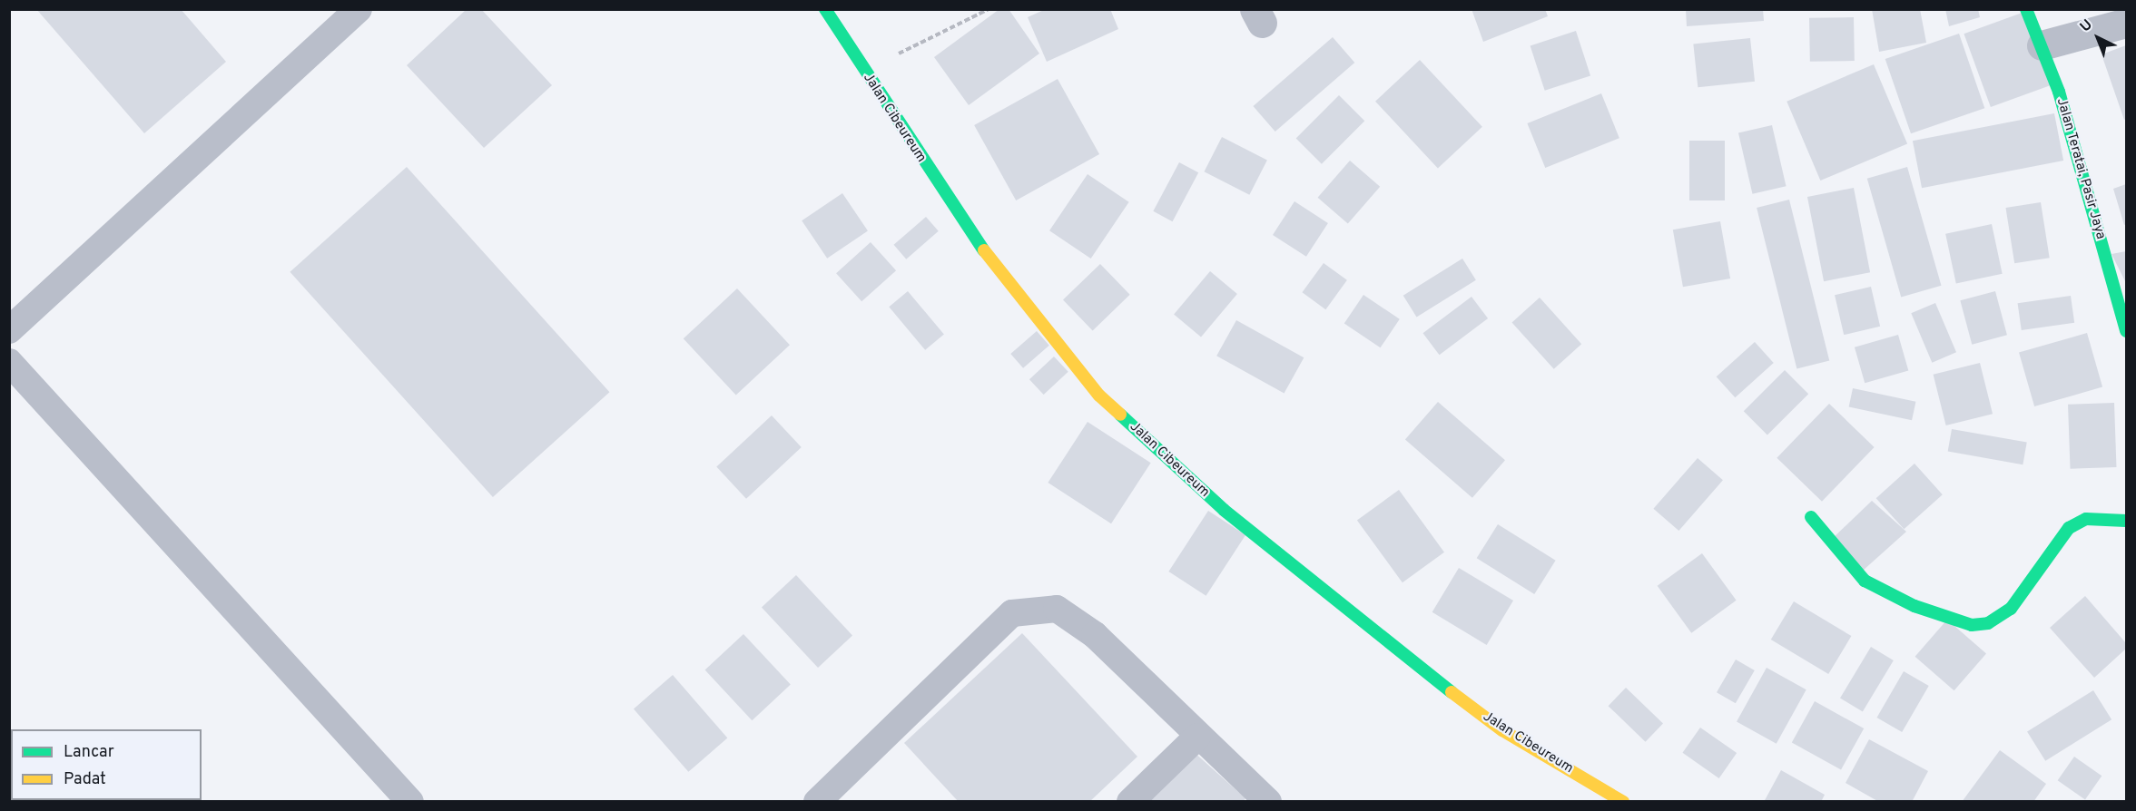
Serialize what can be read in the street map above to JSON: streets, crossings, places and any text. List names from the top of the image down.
{
  "streets": {
    "street": ["Jalan Cibeureum", "Jalan Teratai, Pasir Jaya"]
  },
  "legend": ["Lancar", "Padat"],
  "north": "top left"
}
